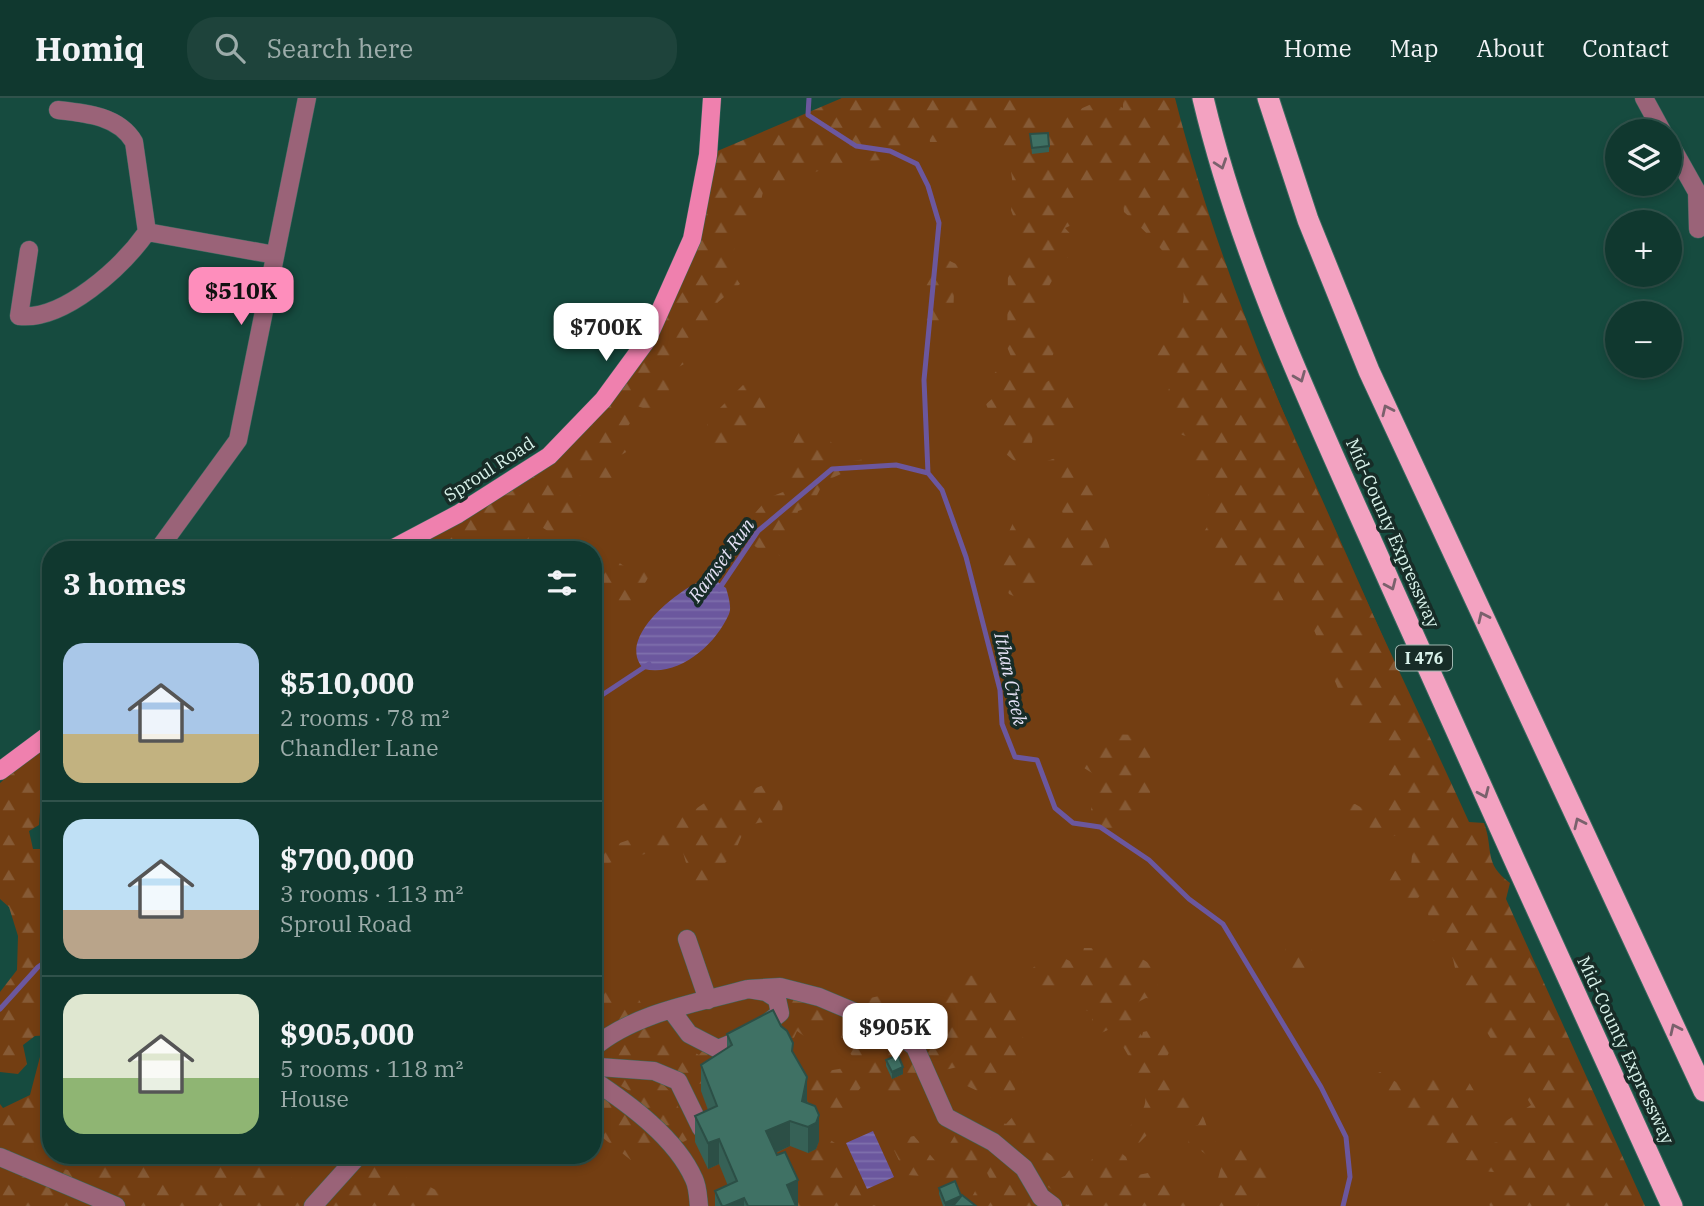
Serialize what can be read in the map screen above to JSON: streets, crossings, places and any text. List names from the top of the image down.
{
  "streets": {
    "highway": ["Mid-County Expressway", "I 476"],
    "main road": ["Sproul Road"]
  },
  "water": ["Ramset Run", "Ithan Creek"],
  "page": {
    "header": "Homiq",
    "search": "Search here",
    "nav": [
      "Home",
      "Map",
      "About",
      "Contact"
    ],
    "map_buttons": ["+", "−"],
    "price": ["$510K", "$700K", "$905K"],
    "heading": "3 homes",
    "list": [
      {
        "name": "$510,000",
        "note": "2 rooms · 78 m² · Chandler Lane"
      },
      {
        "name": "$700,000",
        "note": "3 rooms · 113 m² · Sproul Road"
      },
      {
        "name": "$905,000",
        "note": "5 rooms · 118 m² · House"
      }
    ]
  }
}
